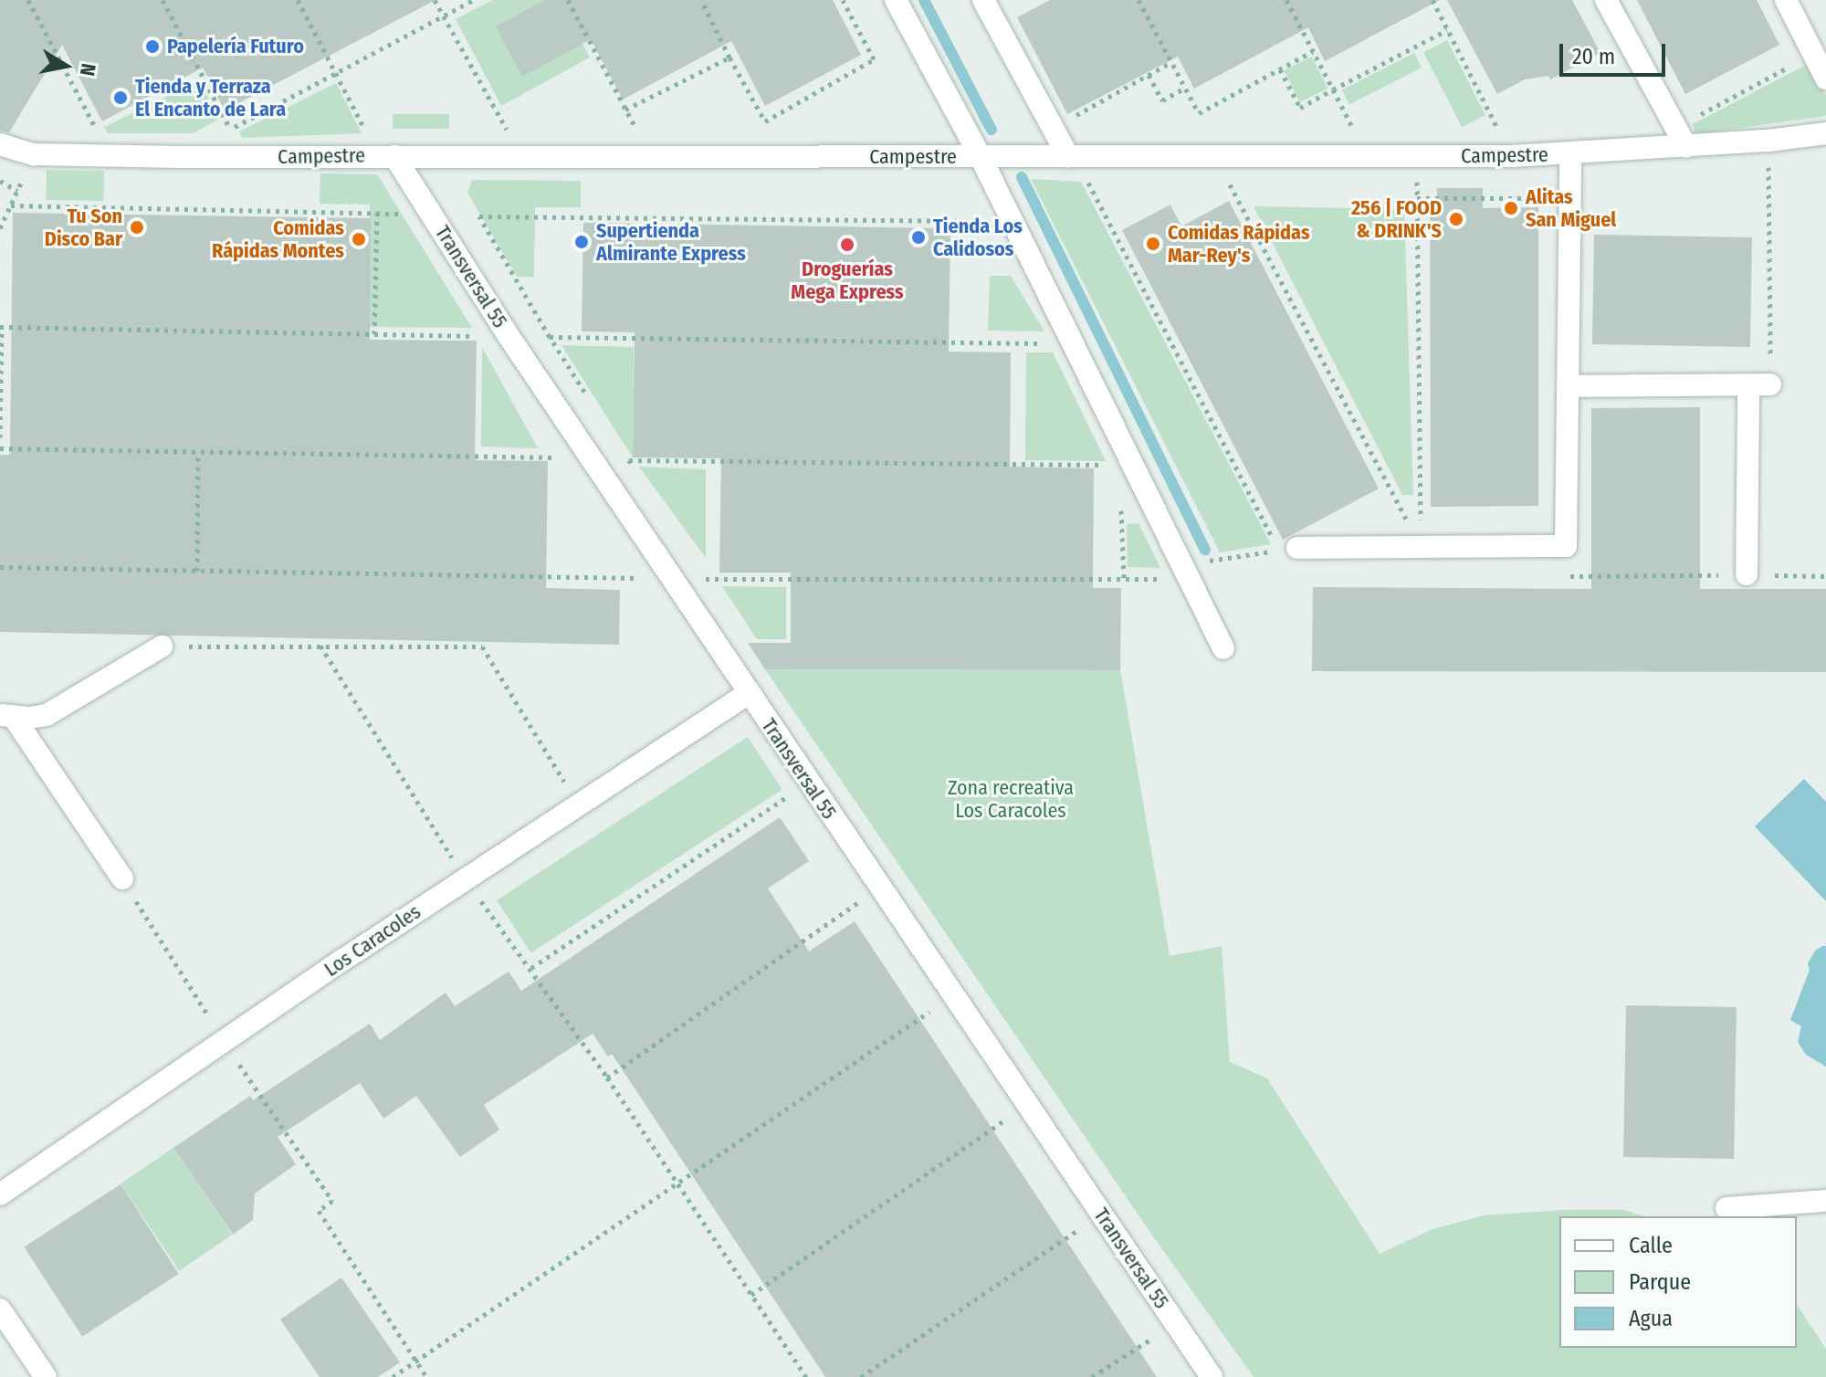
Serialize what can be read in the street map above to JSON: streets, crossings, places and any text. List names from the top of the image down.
{
  "streets": {
    "street": ["Campestre", "Transversal 55", "Los Caracoles"]
  },
  "crossings": [
    ["Campestre", "Transversal 55"],
    ["Transversal 55", "Los Caracoles"]
  ],
  "parks": ["Zona recreativa Los Caracoles"],
  "places": [
    "Papelería Futuro",
    "Tienda y Terraza El Encanto de Lara",
    "Alitas San Miguel",
    "256 | FOOD & DRINK'S",
    "Tu Son Disco Bar",
    "Tienda Los Calidosos",
    "Comidas Rápidas Montes",
    "Supertienda Almirante Express",
    "Comidas Rápidas Mar-Rey's",
    "Droguerías Mega Express"
  ],
  "legend": ["Calle", "Parque", "Agua"],
  "scale_bar": "20 m",
  "north": "right"
}
